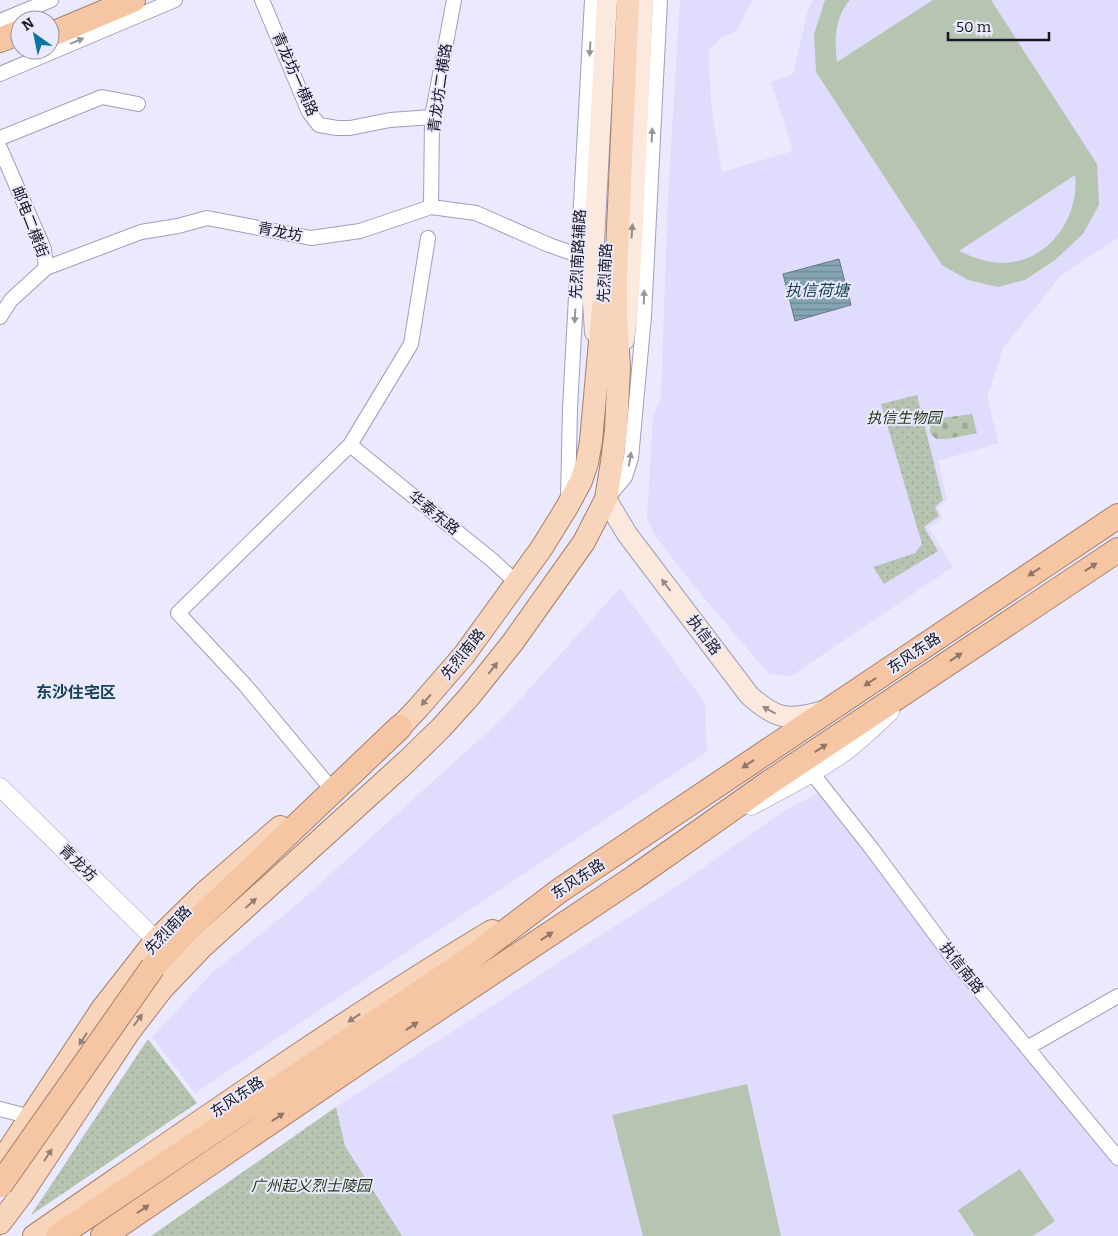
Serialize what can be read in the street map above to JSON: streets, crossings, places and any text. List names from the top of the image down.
{
  "streets": {
    "highway": ["东风东路"],
    "main road": ["先烈南路", "执信路"],
    "street": [
      "青龙坊一横路",
      "青龙坊二横路",
      "邮电二横街",
      "青龙坊",
      "先烈南路辅路",
      "华泰东路",
      "执信南路"
    ]
  },
  "crossings": [
    ["青龙坊一横路", "青龙坊二横路"],
    ["青龙坊二横路", "青龙坊"],
    ["邮电二横街", "青龙坊"],
    ["青龙坊", "先烈南路辅路"],
    ["青龙坊", "先烈南路"],
    ["先烈南路辅路", "先烈南路"],
    ["先烈南路", "华泰东路"],
    ["先烈南路", "执信路"],
    ["执信路", "东风东路"]
  ],
  "one_way": ["执信路"],
  "districts": ["东沙住宅区"],
  "water": ["执信荷塘"],
  "parks": ["执信生物园", "广州起义烈士陵园"],
  "scale_bar": "50 m",
  "north": "top left"
}
